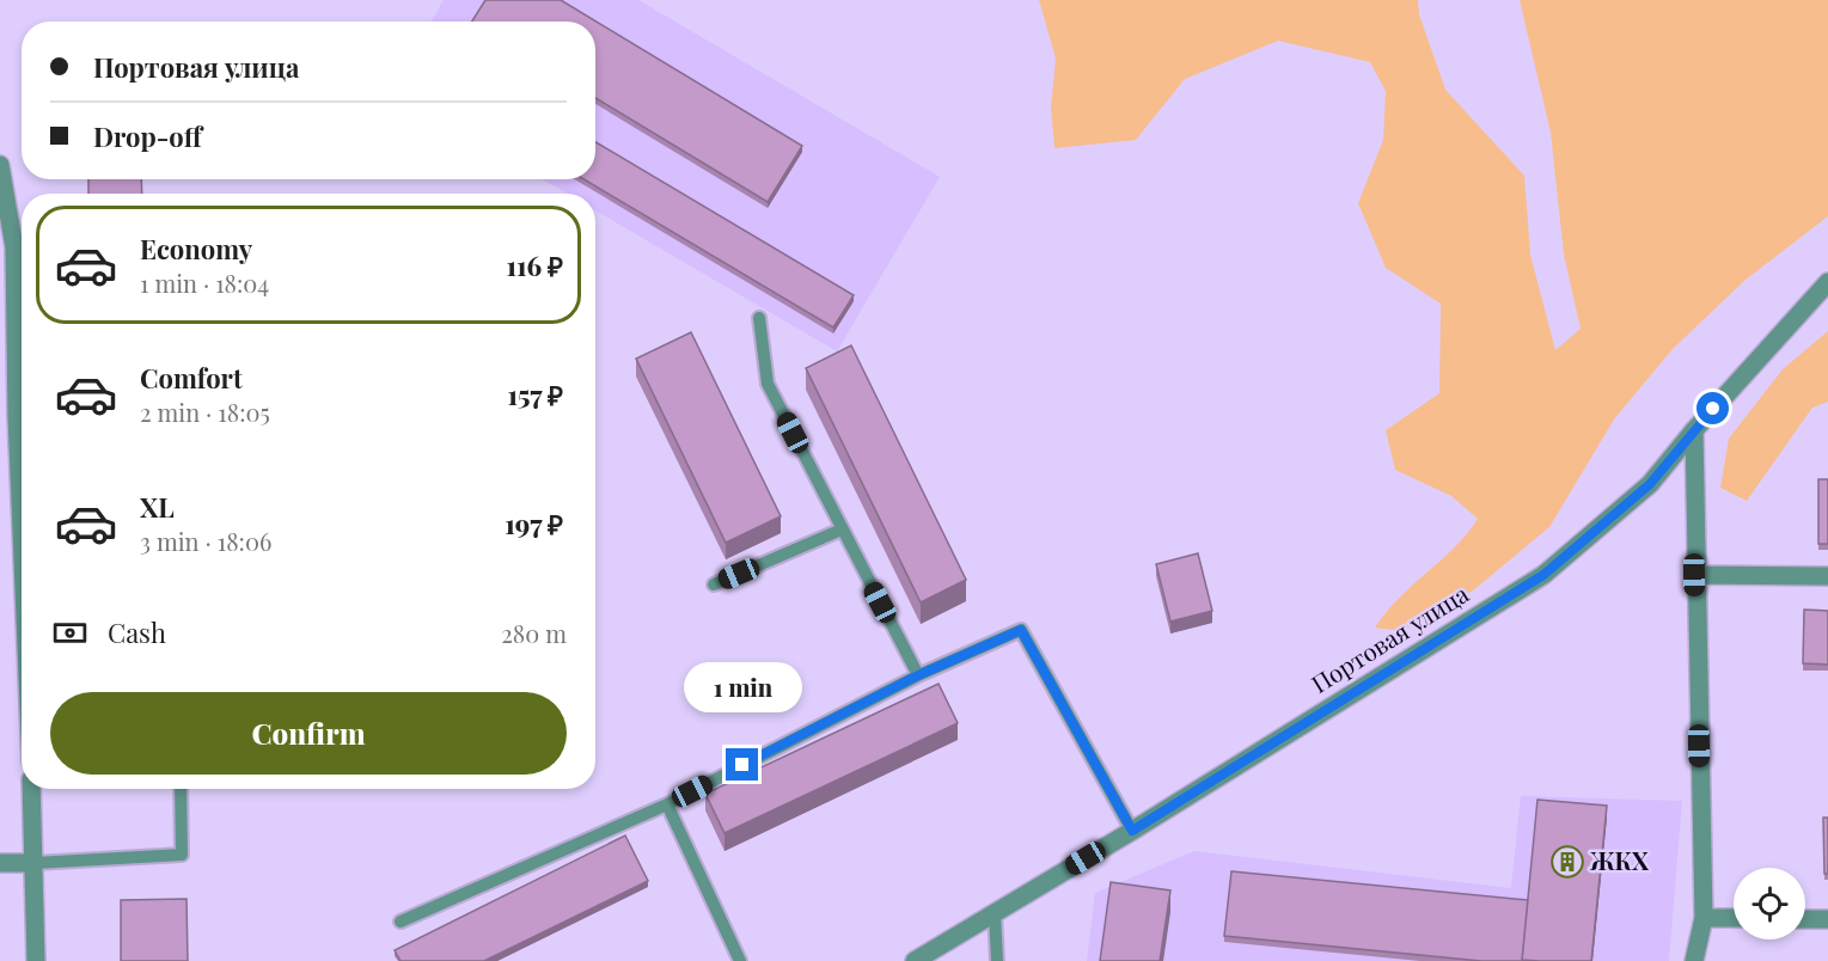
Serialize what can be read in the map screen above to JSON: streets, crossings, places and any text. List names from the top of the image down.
{
  "streets": {
    "street": ["Портовая улица"]
  },
  "places": {
    "building": ["ЖКХ"]
  },
  "page": {
    "banner": ["Портовая улица", "Drop-off"],
    "list": [
      {
        "name": "Economy",
        "note": "1 min · 18:04",
        "value": "116 ₽"
      },
      {
        "name": "Comfort",
        "note": "2 min · 18:05",
        "value": "157 ₽"
      },
      {
        "name": "XL",
        "note": "3 min · 18:06",
        "value": "197 ₽"
      }
    ],
    "pay": ["Cash", "280 m"],
    "bubble": "1 min",
    "buttons": "Confirm"
  }
}
